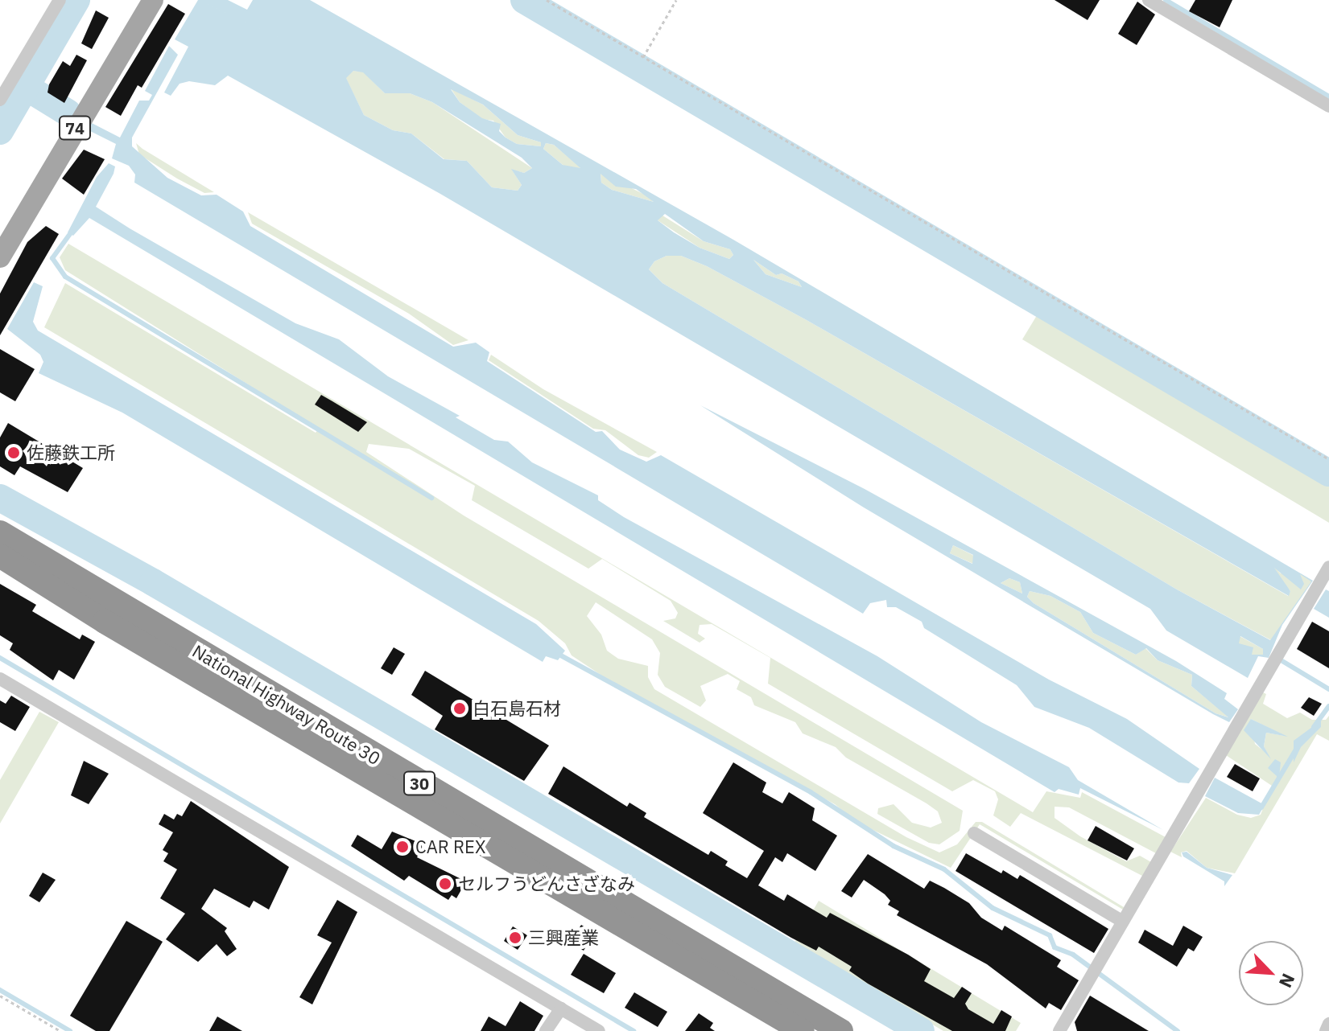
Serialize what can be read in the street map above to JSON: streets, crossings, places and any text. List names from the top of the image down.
{
  "streets": {
    "highway": ["National Highway Route 30", "30"],
    "main road": ["74"]
  },
  "places": [
    "佐藤鉄工所",
    "白石島石材",
    "CAR REX",
    "セルフうどんさざなみ",
    "三興産業"
  ],
  "north": "bottom right"
}
